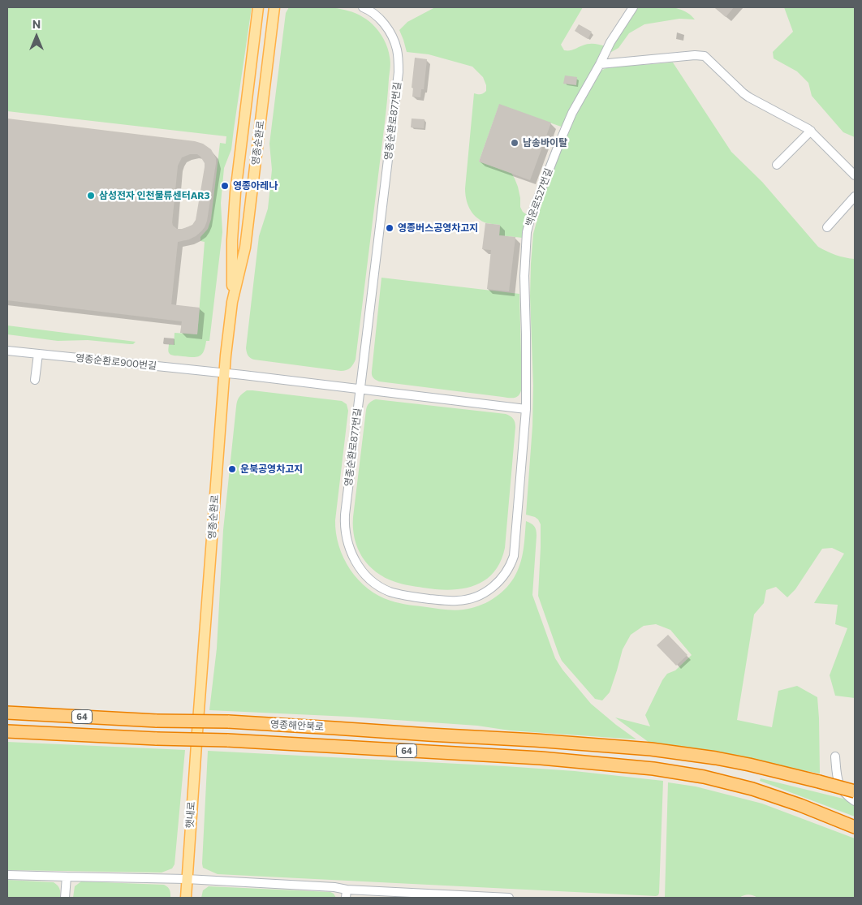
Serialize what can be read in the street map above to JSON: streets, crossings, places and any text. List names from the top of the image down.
{
  "streets": {
    "highway": ["64", "영종해안북로"],
    "main road": ["영종순환로", "햇내로"],
    "street": ["영종순환로877번길", "백운로527번길", "영종순환로900번길"]
  },
  "crossings": [
    ["영종순환로877번길", "백운로527번길"],
    ["영종순환로877번길", "영종순환로900번길"],
    ["영종순환로", "영종순환로900번길"],
    ["영종순환로", "햇내로"],
    ["백운로527번길", "영종순환로900번길"]
  ],
  "places": [
    "남송바이탈",
    "영종아레나",
    "삼성전자 인천물류센터AR3",
    "영종버스공영차고지",
    "운북공영차고지"
  ],
  "north": "top"
}
